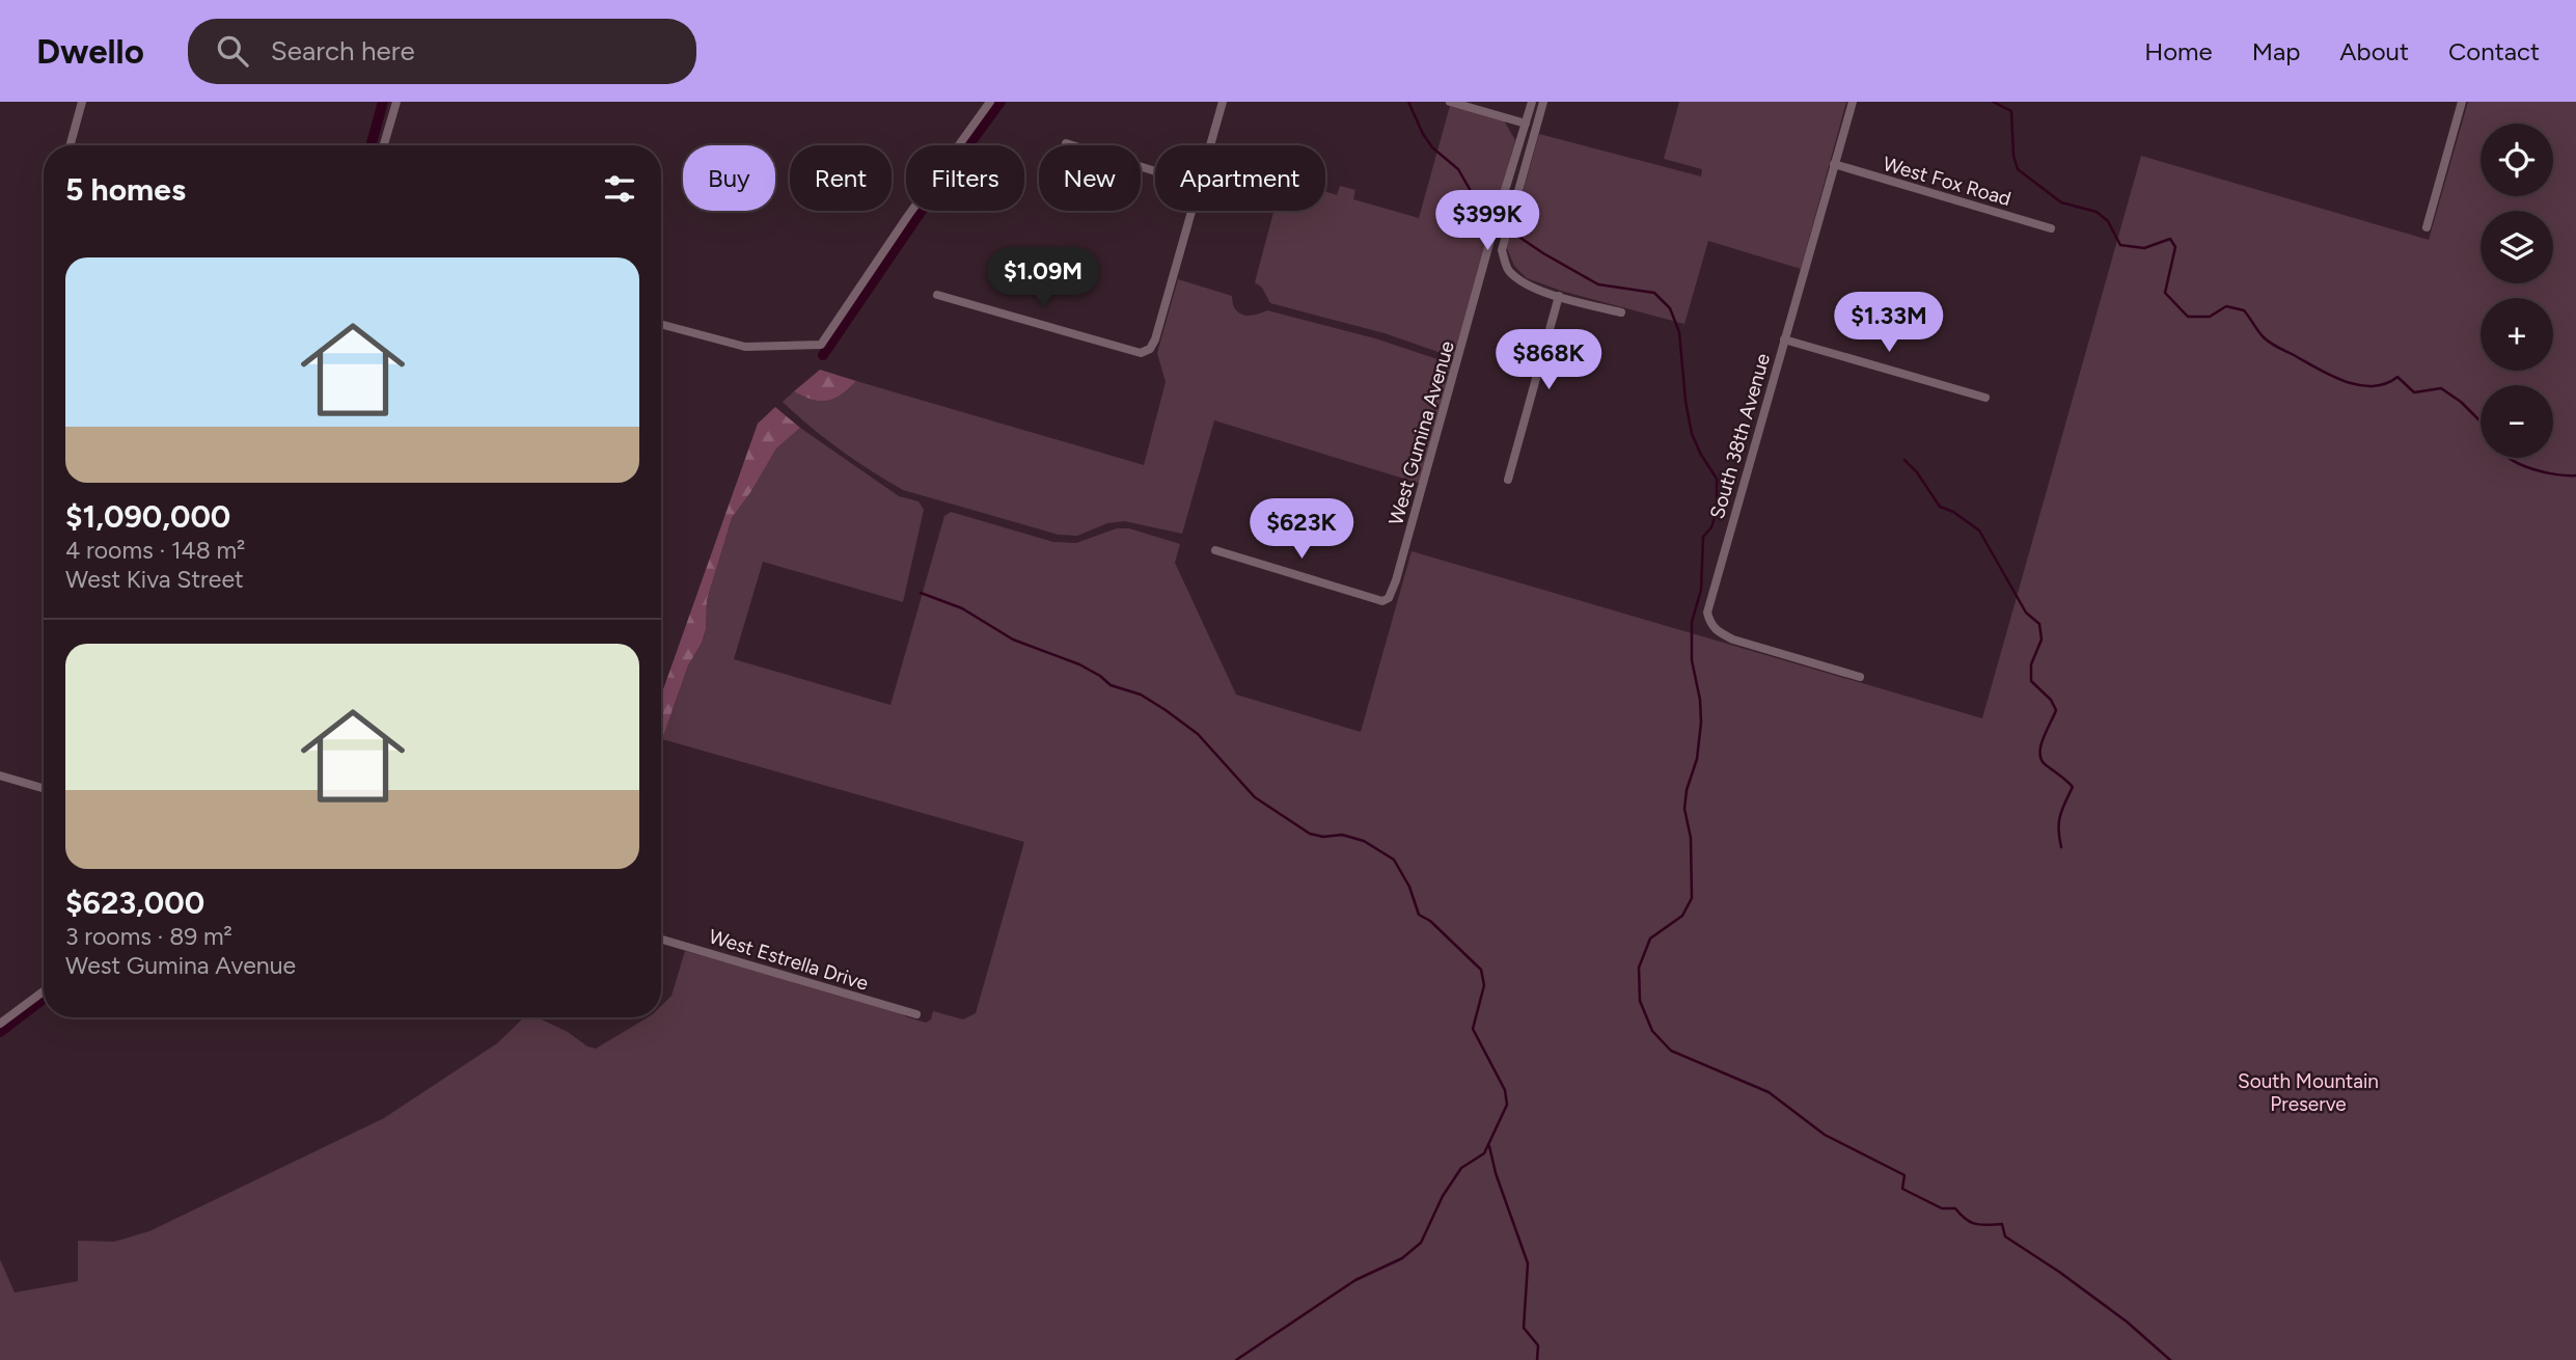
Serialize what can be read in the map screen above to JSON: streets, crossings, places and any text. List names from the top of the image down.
{
  "streets": {
    "street": [
      "West Fox Road",
      "West Gumina Avenue",
      "South 38th Avenue",
      "West Estrella Drive"
    ]
  },
  "crossings": [
    ["West Fox Road", "South 38th Avenue"]
  ],
  "parks": ["South Mountain Preserve"],
  "page": {
    "header": "Dwello",
    "search": "Search here",
    "nav": [
      "Home",
      "Map",
      "About",
      "Contact"
    ],
    "map_buttons": ["+", "−"],
    "chip": [
      "Buy",
      "Rent",
      "Filters",
      "New",
      "Apartment"
    ],
    "heading": "5 homes",
    "price": [
      "$399K",
      "$1.09M",
      "$1.33M",
      "$868K",
      "$623K"
    ],
    "list": [
      {
        "name": "$1,090,000",
        "note": "4 rooms · 148 m² · West Kiva Street"
      },
      {
        "name": "$623,000",
        "note": "3 rooms · 89 m² · West Gumina Avenue"
      }
    ]
  }
}
